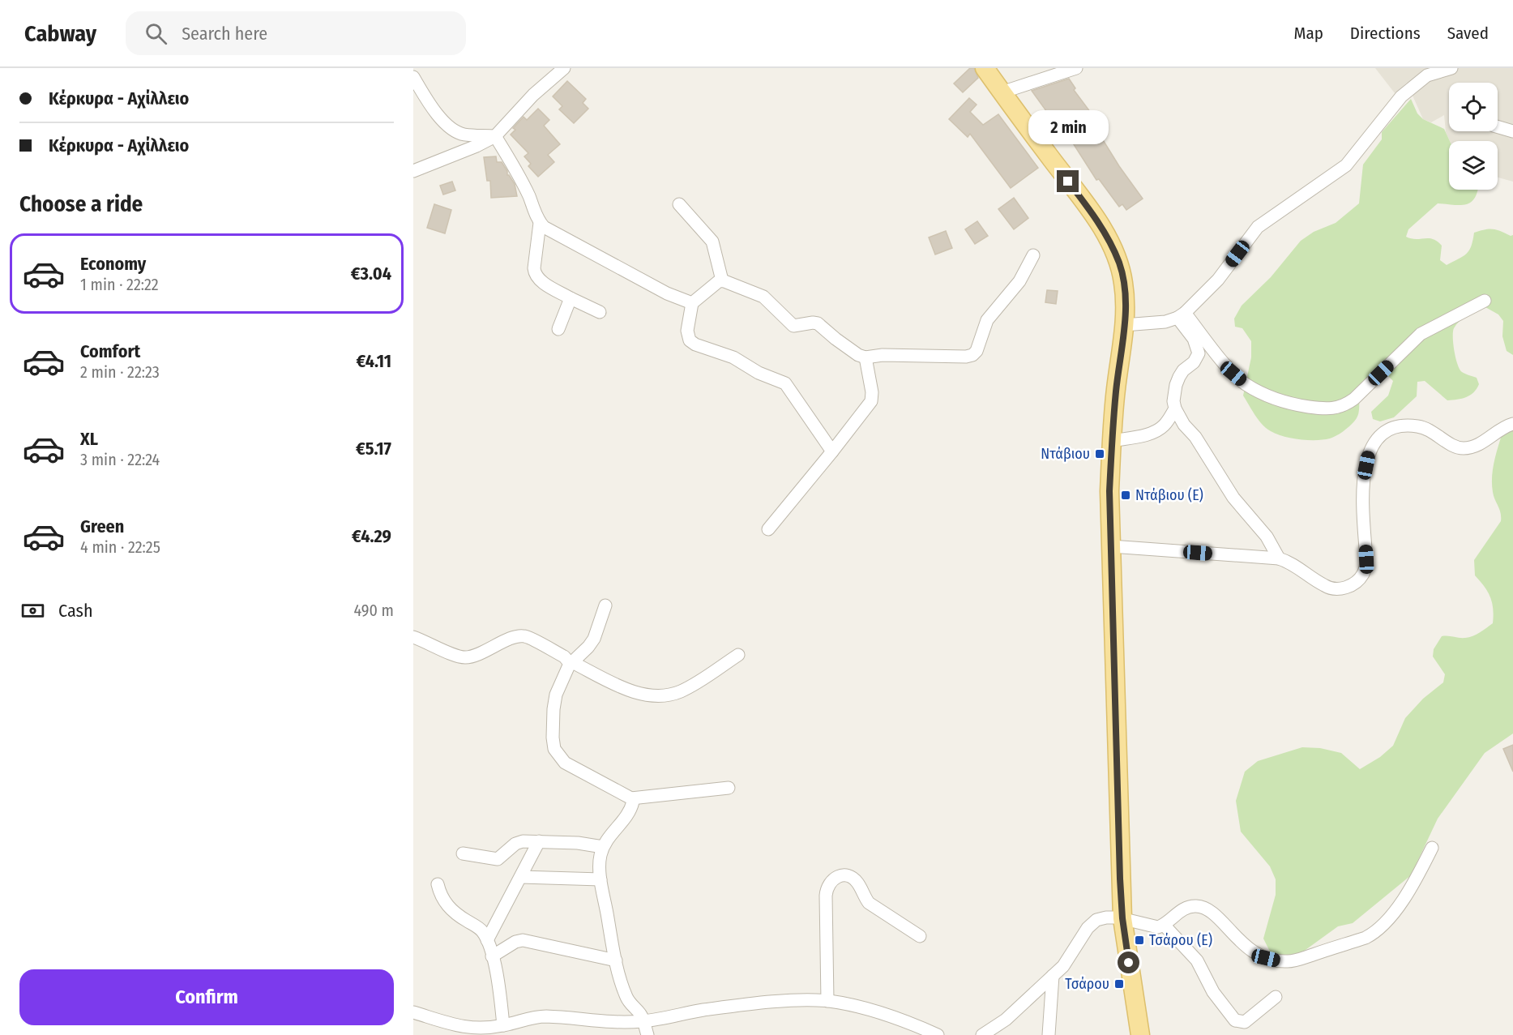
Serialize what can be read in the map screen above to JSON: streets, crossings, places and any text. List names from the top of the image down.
{
  "places": {
    "transit": [
      "Ντάβιου",
      "Ντάβιου (E)",
      "Τσάρου (E)",
      "Τσάρου"
    ]
  },
  "page": {
    "header": "Cabway",
    "search": "Search here",
    "nav": ["Map", "Directions", "Saved"],
    "banner": ["Κέρκυρα - Αχίλλειο", "Κέρκυρα - Αχίλλειο"],
    "bubble": "2 min",
    "heading": "Choose a ride",
    "list": [
      {
        "name": "Economy",
        "note": "1 min · 22:22",
        "value": "€3.04"
      },
      {
        "name": "Comfort",
        "note": "2 min · 22:23",
        "value": "€4.11"
      },
      {
        "name": "XL",
        "note": "3 min · 22:24",
        "value": "€5.17"
      },
      {
        "name": "Green",
        "note": "4 min · 22:25",
        "value": "€4.29"
      }
    ],
    "pay": ["Cash", "490 m"],
    "buttons": "Confirm"
  }
}
